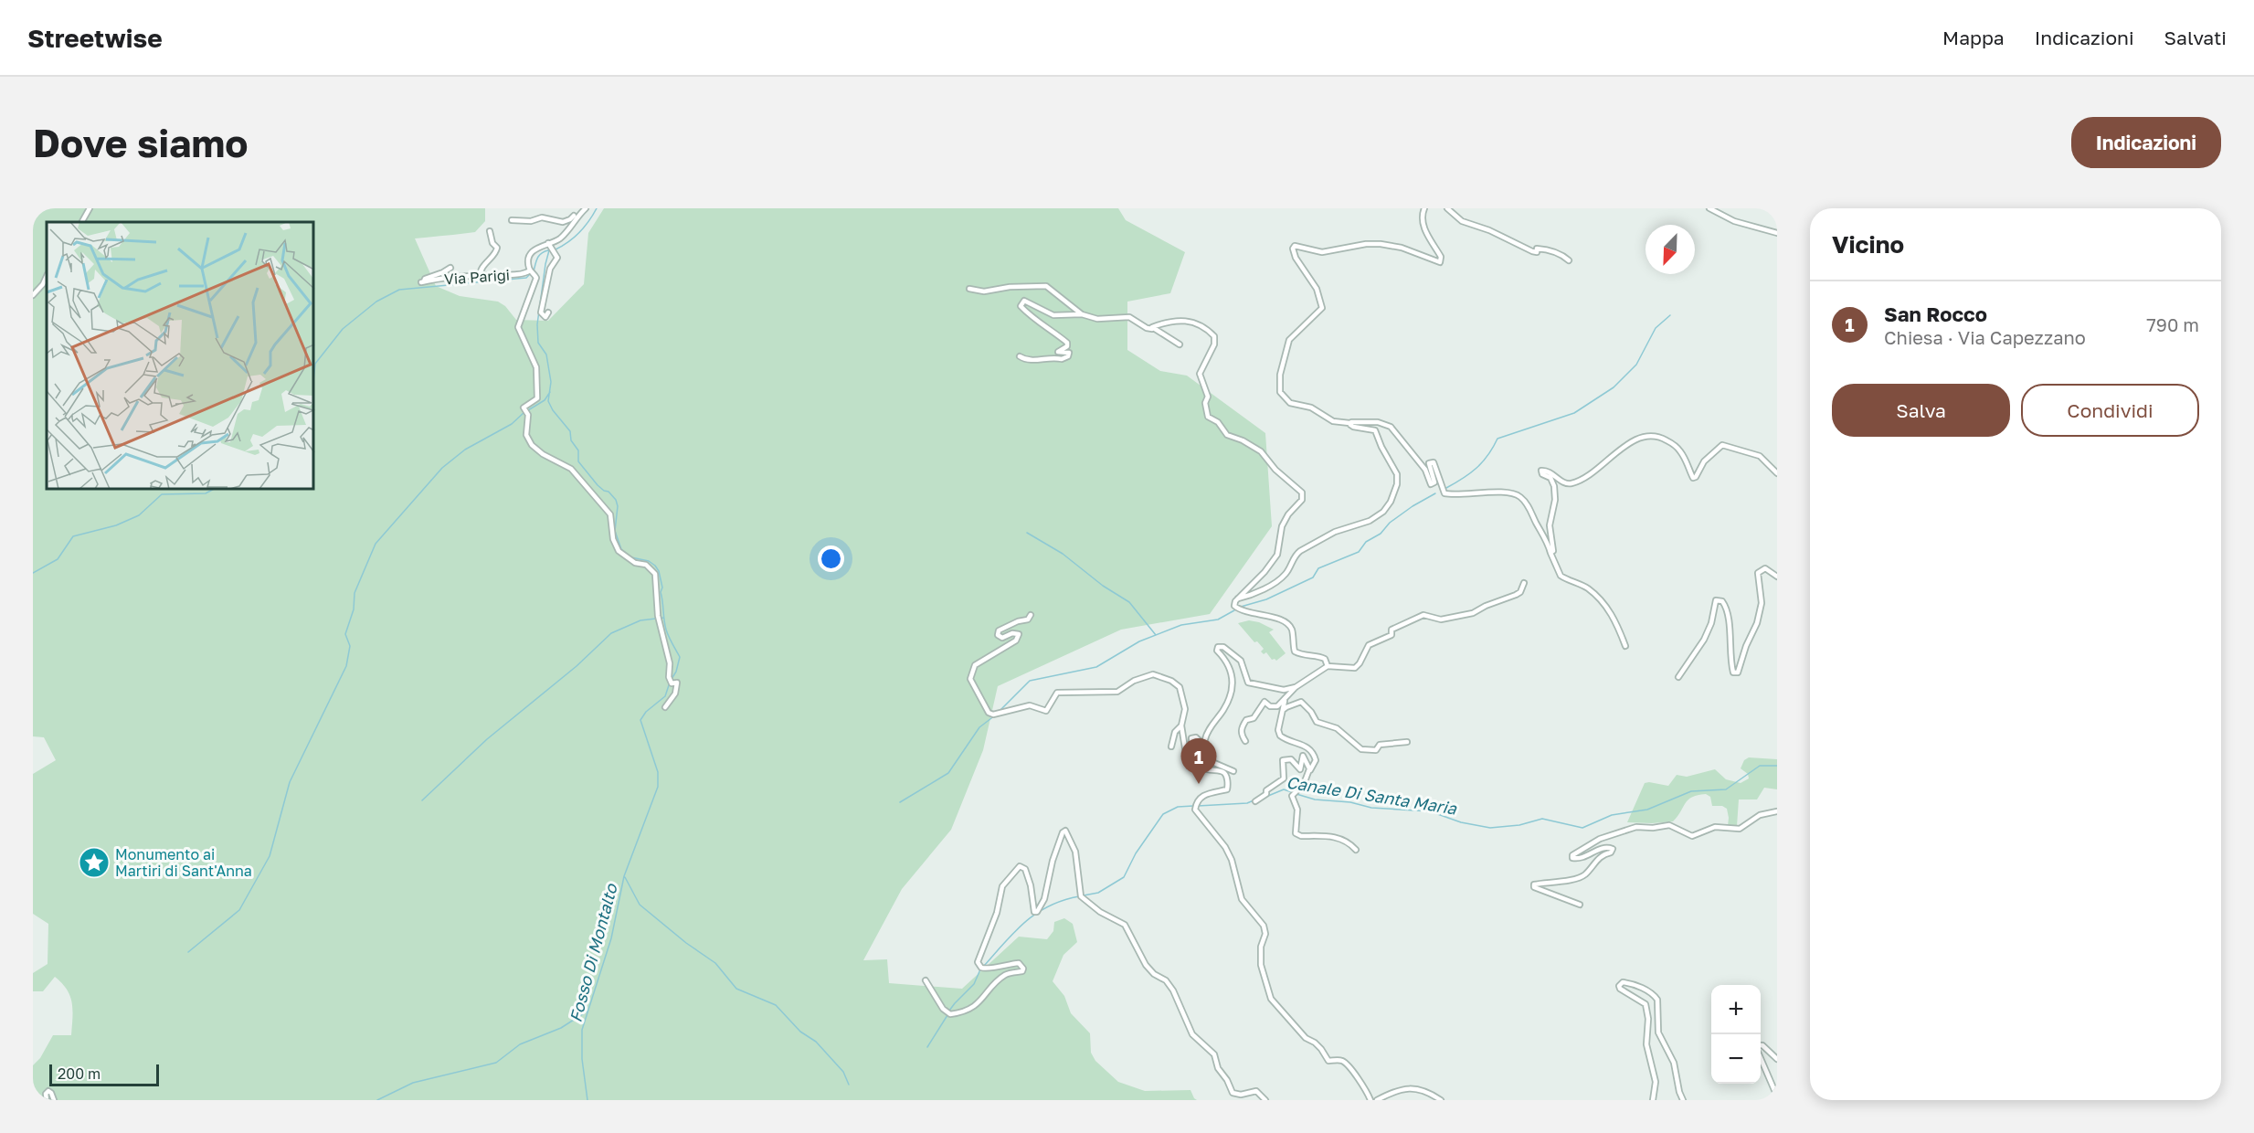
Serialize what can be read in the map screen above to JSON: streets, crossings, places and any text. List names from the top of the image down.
{
  "streets": {
    "street": ["Via Parigi"]
  },
  "water": ["Canale Di Santa Maria", "Fosso Di Montalto"],
  "places": {
    "place": ["Monumento ai Martiri di Sant'Anna"]
  },
  "scale_bar": "200 m",
  "north": "bottom left",
  "page": {
    "header": "Streetwise",
    "nav": ["Mappa", "Indicazioni", "Salvati"],
    "buttons": [
      "Indicazioni",
      ["Salva", "Condividi"]
    ],
    "title": "Dove siamo",
    "heading": "Vicino",
    "list": [
      {
        "mark": "1",
        "name": "San Rocco",
        "note": "Chiesa · Via Capezzano",
        "value": "790 m"
      }
    ],
    "pins": "1",
    "map_buttons": ["+", "−"],
    "scale": "200 m"
  }
}
